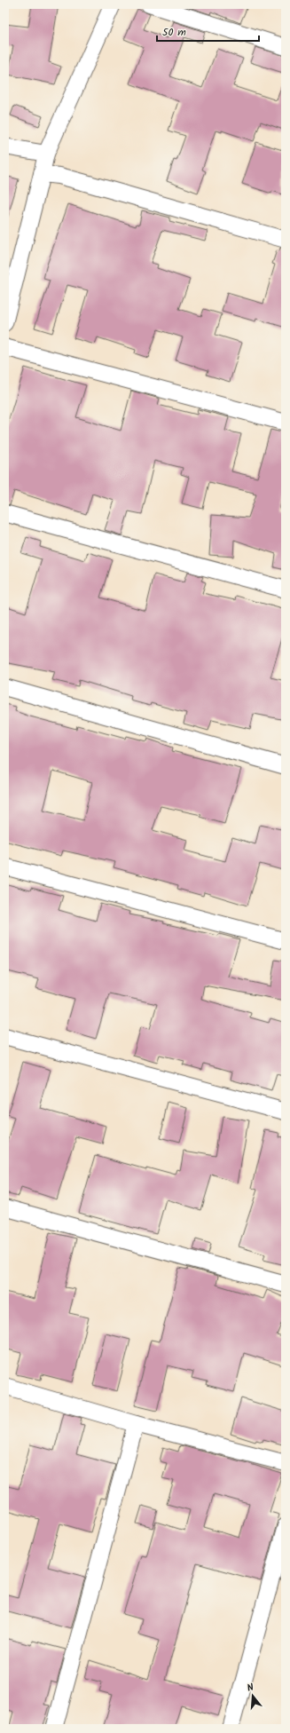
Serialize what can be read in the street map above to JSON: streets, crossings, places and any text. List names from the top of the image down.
{
  "scale_bar": "50 m",
  "north": "top"
}
